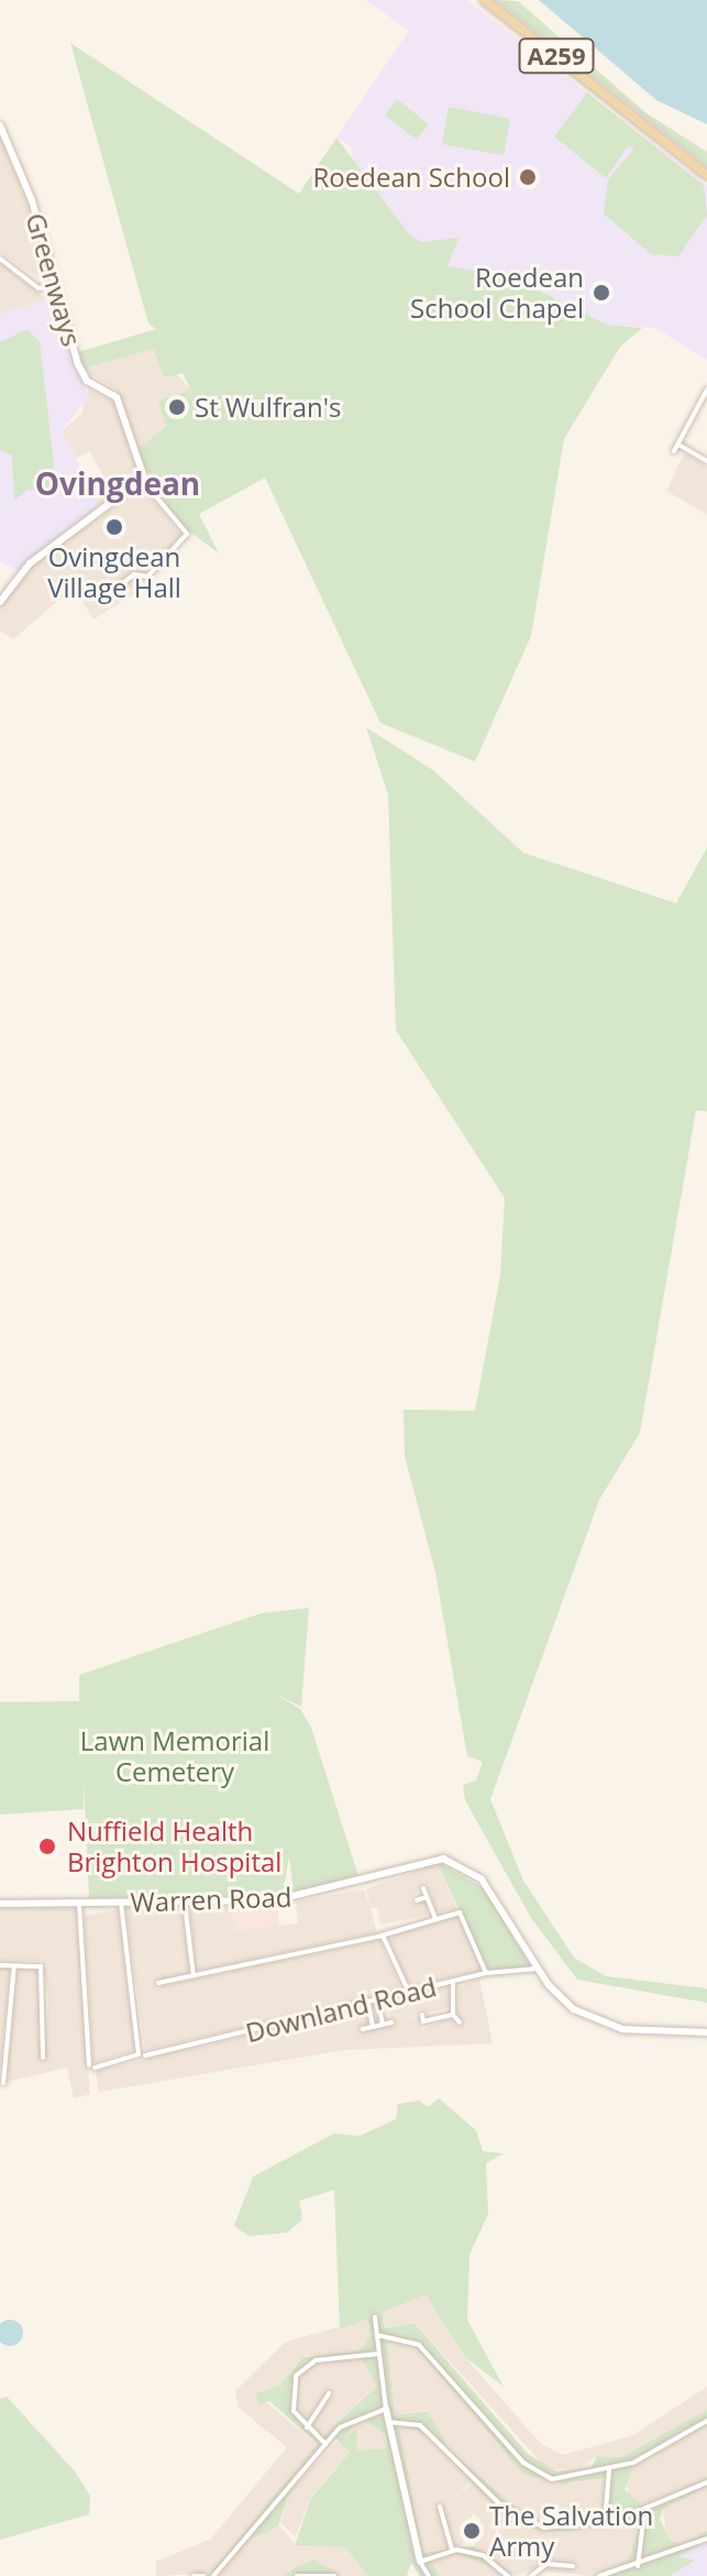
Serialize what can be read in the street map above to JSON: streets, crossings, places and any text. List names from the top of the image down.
{
  "streets": {
    "main road": ["A259"],
    "street": ["Greenways", "Warren Road", "Downland Road"]
  },
  "crossings": [
    ["Warren Road", "Downland Road"]
  ],
  "districts": ["Ovingdean"],
  "parks": ["Lawn Memorial Cemetery"],
  "places": [
    "Roedean School",
    "Roedean School Chapel",
    "St Wulfran's",
    "Ovingdean Village Hall",
    "Nuffield Health Brighton Hospital",
    "The Salvation Army"
  ]
}
